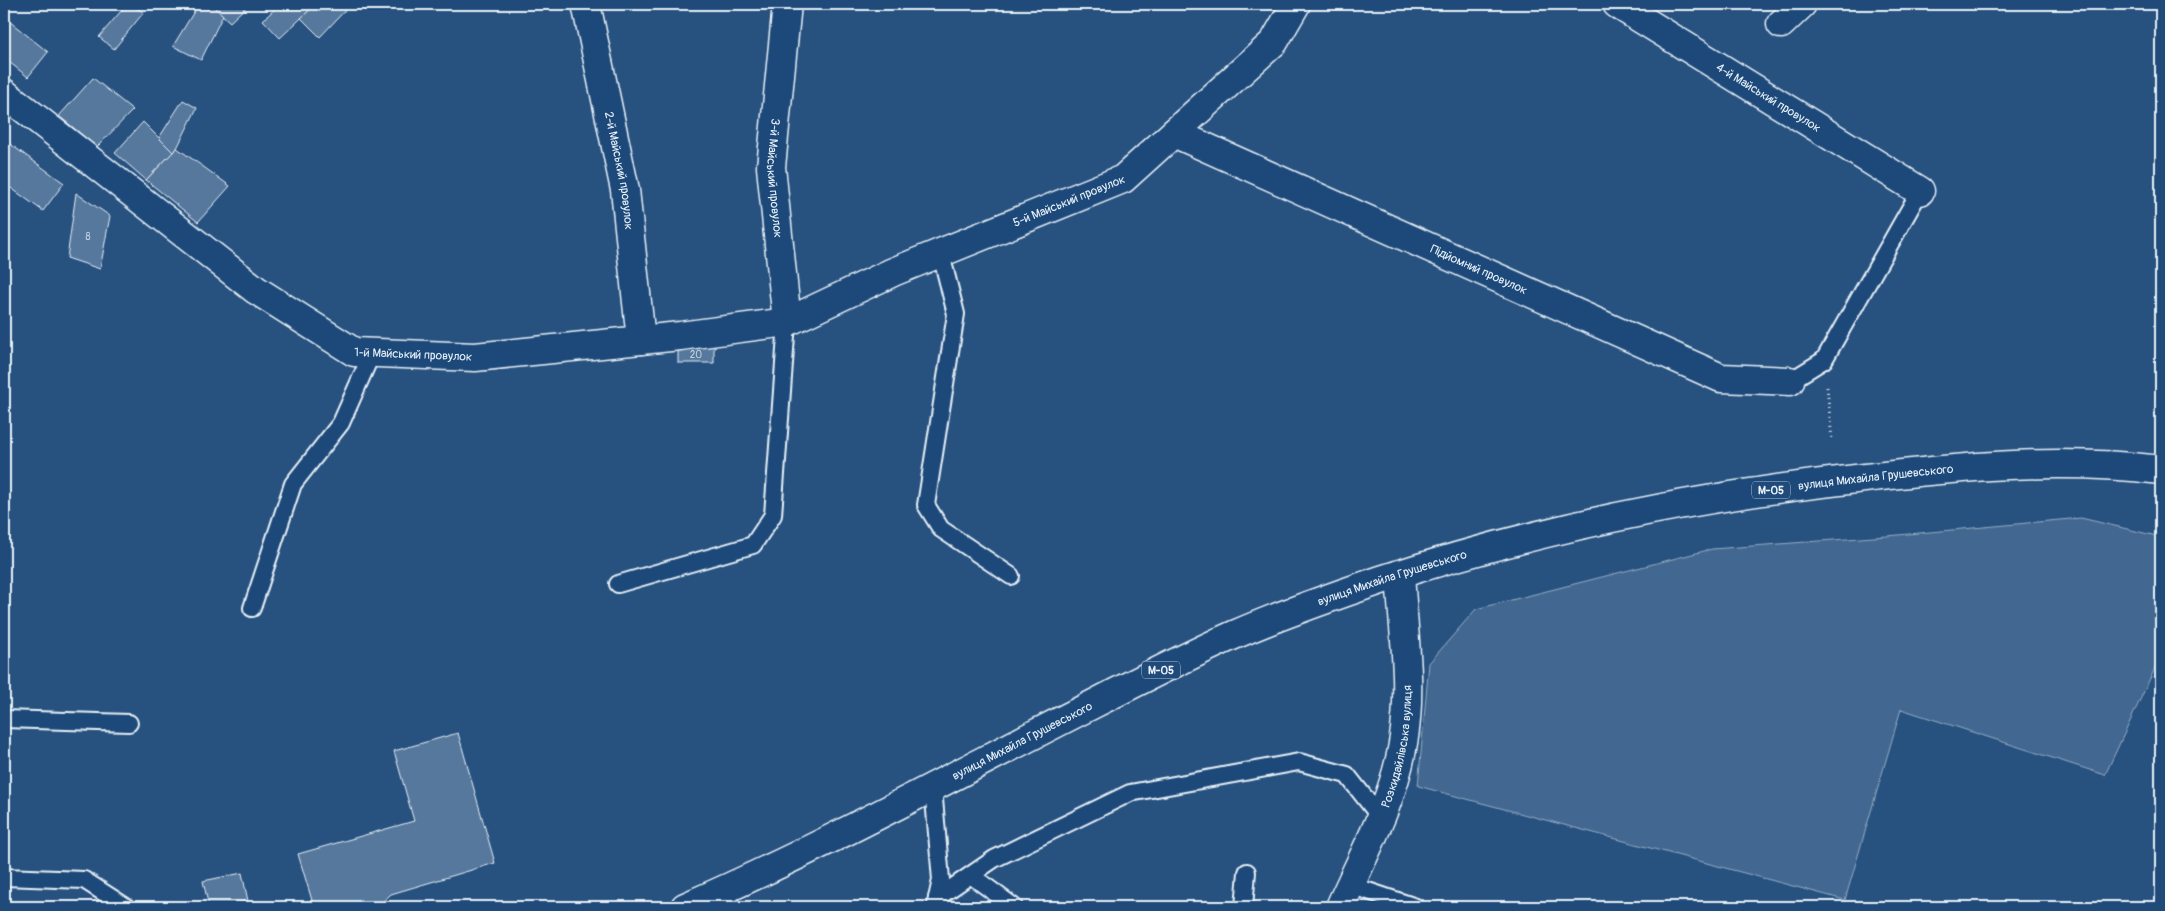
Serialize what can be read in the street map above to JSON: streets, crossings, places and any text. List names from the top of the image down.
{
  "streets": {
    "street": [
      "4-й Майський провулок",
      "2-й Майський провулок",
      "3-й Майський провулок",
      "5-й Майський провулок",
      "Підйомний провулок",
      "1-й Майський провулок",
      "вулиця Михайла Грушевського",
      "М-05",
      "Розкидайлівська вулиця"
    ]
  },
  "crossings": [
    ["2-й Майський провулок", "1-й Майський провулок"],
    ["3-й Майський провулок", "5-й Майський провулок"],
    ["3-й Майський провулок", "1-й Майський провулок"],
    ["5-й Майський провулок", "Підйомний провулок"],
    ["5-й Майський провулок", "1-й Майський провулок"],
    ["вулиця Михайла Грушевського", "Розкидайлівська вулиця"]
  ],
  "house_numbers": ["8", "20"]
}
